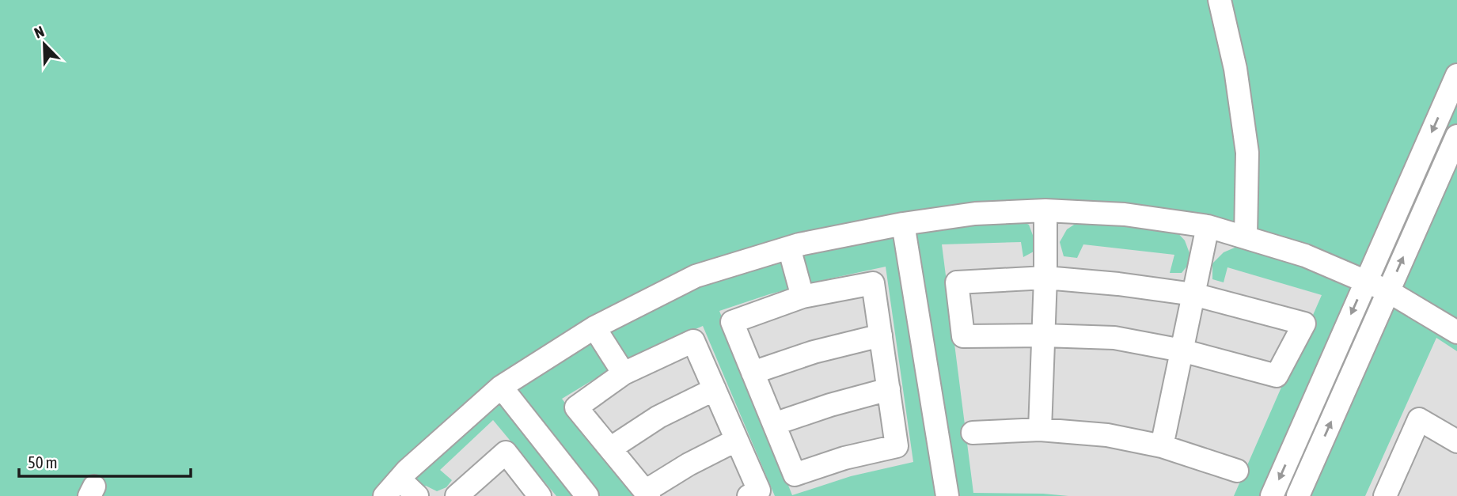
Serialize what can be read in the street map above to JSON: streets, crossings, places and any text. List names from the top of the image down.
{
  "scale_bar": "50 m",
  "north": "top left"
}
